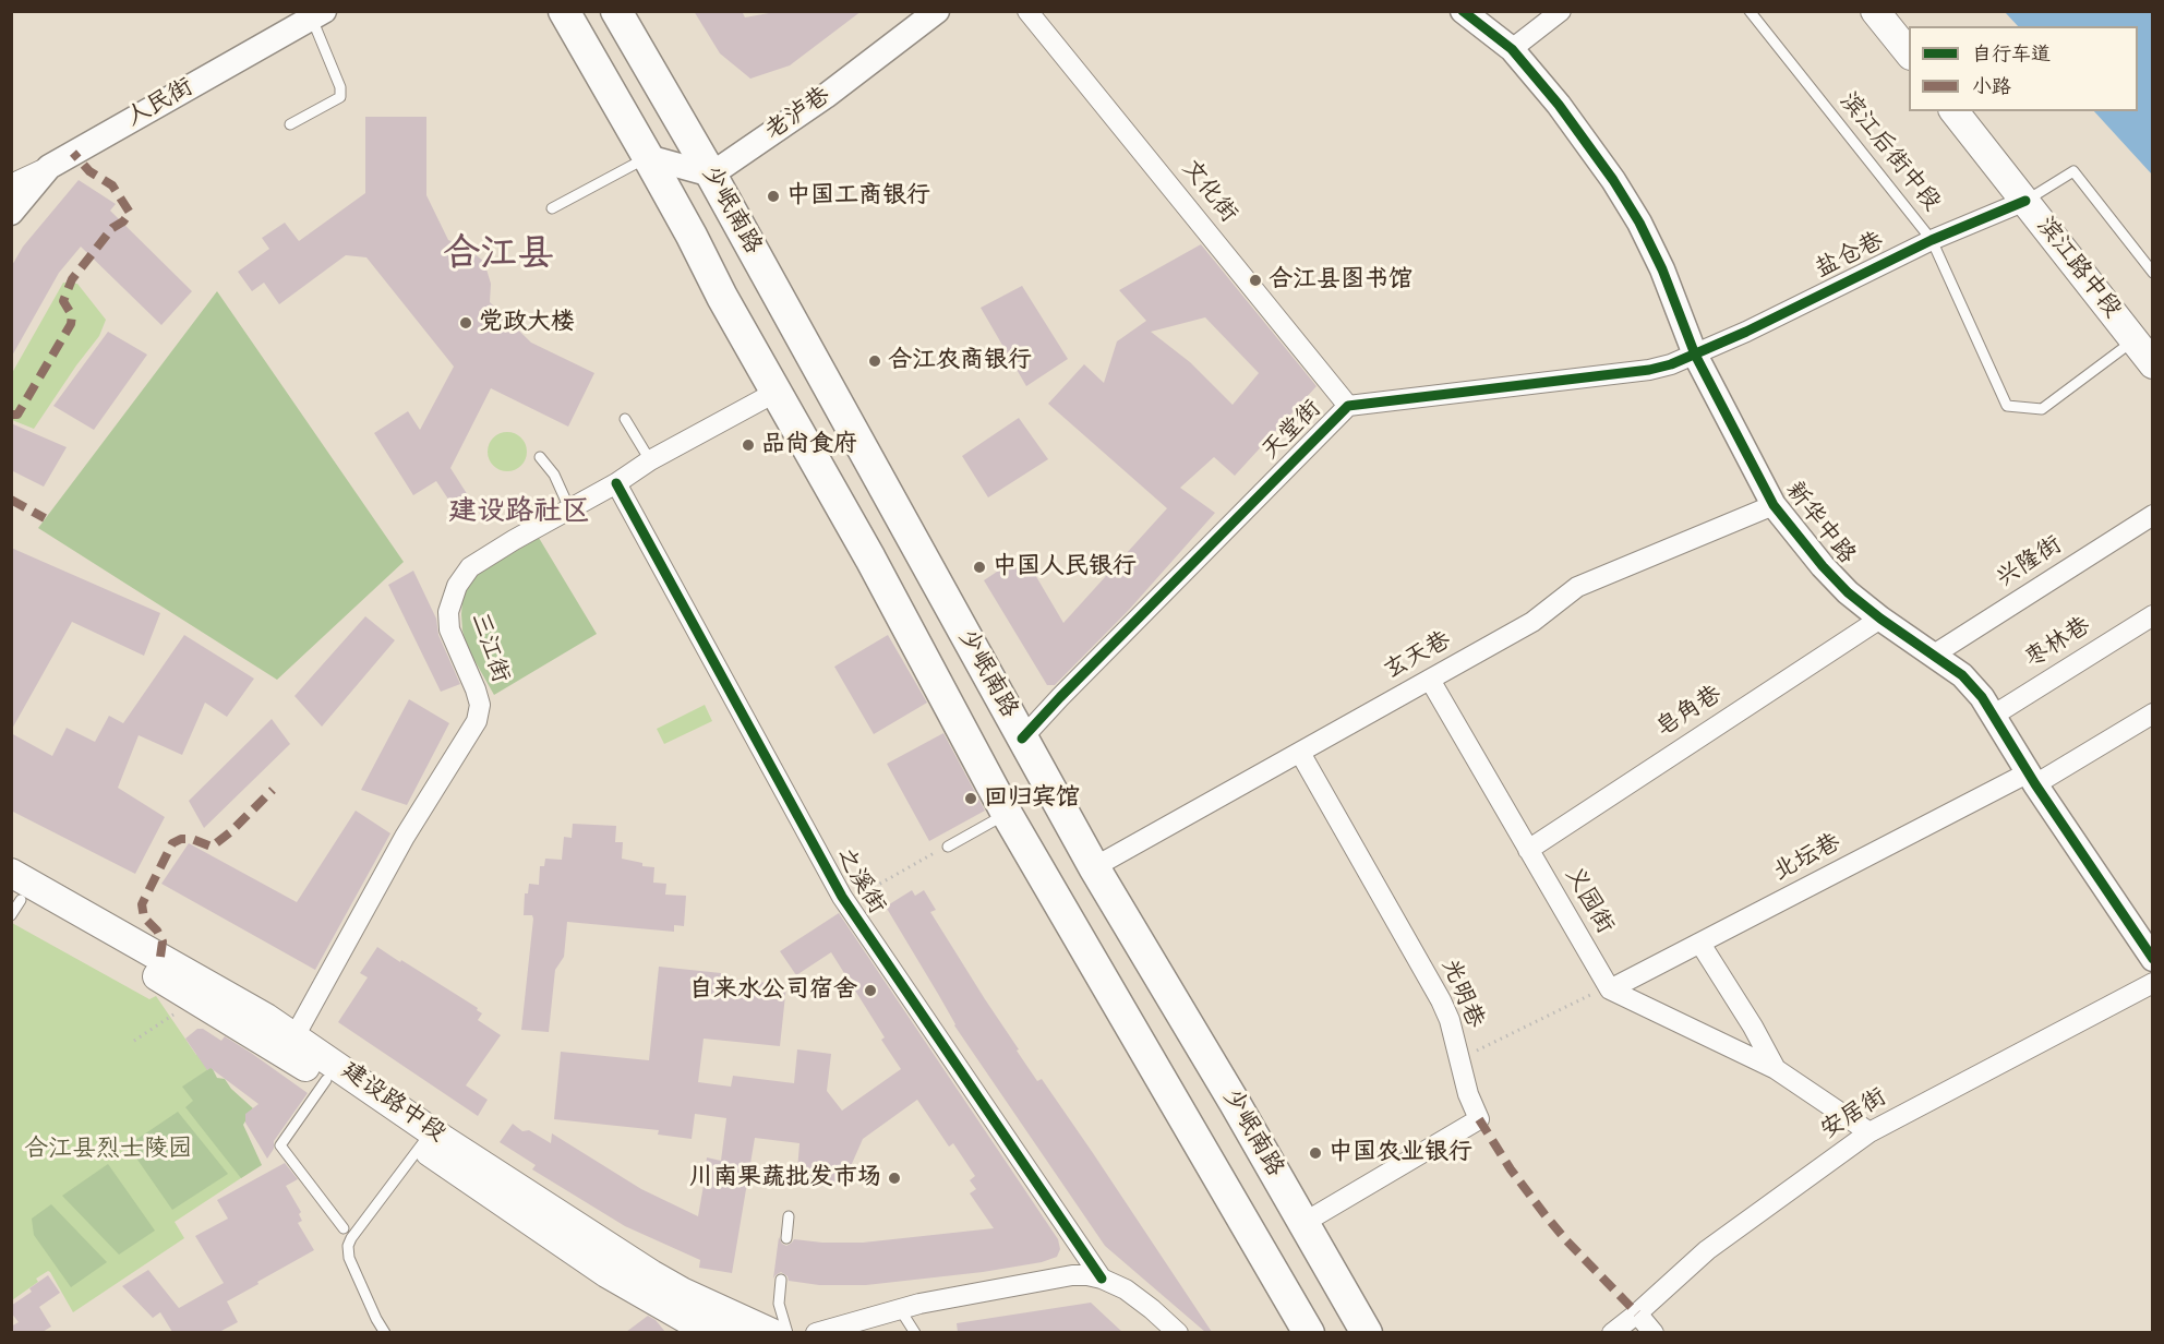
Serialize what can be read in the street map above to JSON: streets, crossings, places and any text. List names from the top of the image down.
{
  "streets": {
    "main road": ["少岷南路", "滨江路中段", "建设路中段"],
    "street": [
      "人民街",
      "老泸巷",
      "文化街",
      "盐仓巷",
      "天堂街",
      "新华中路",
      "兴隆街",
      "枣林巷",
      "三江街",
      "玄天巷",
      "皂角巷",
      "北坛巷",
      "之溪街",
      "义园街",
      "光明巷",
      "安居街"
    ],
    "lane": ["滨江后街中段"]
  },
  "crossings": [
    ["老泸巷", "少岷南路"],
    ["滨江后街中段", "盐仓巷"],
    ["滨江后街中段", "滨江路中段"],
    ["文化街", "天堂街"],
    ["少岷南路", "天堂街"],
    ["少岷南路", "三江街"],
    ["少岷南路", "玄天巷"],
    ["少岷南路", "光明巷"],
    ["盐仓巷", "滨江路中段"],
    ["盐仓巷", "天堂街"],
    ["盐仓巷", "新华中路"],
    ["天堂街", "新华中路"],
    ["新华中路", "兴隆街"],
    ["新华中路", "枣林巷"],
    ["新华中路", "玄天巷"],
    ["新华中路", "皂角巷"],
    ["新华中路", "北坛巷"],
    ["三江街", "之溪街"],
    ["三江街", "建设路中段"],
    ["玄天巷", "义园街"],
    ["玄天巷", "光明巷"],
    ["皂角巷", "义园街"],
    ["北坛巷", "义园街"]
  ],
  "districts": ["合江县", "建设路社区"],
  "parks": ["合江县烈士陵园"],
  "places": [
    "中国工商银行",
    "合江县图书馆",
    "党政大楼",
    "合江农商银行",
    "品尚食府",
    "中国人民银行",
    "回归宾馆",
    "自来水公司宿舍",
    "中国农业银行",
    "川南果蔬批发市场"
  ],
  "legend": ["自行车道", "小路"]
}
